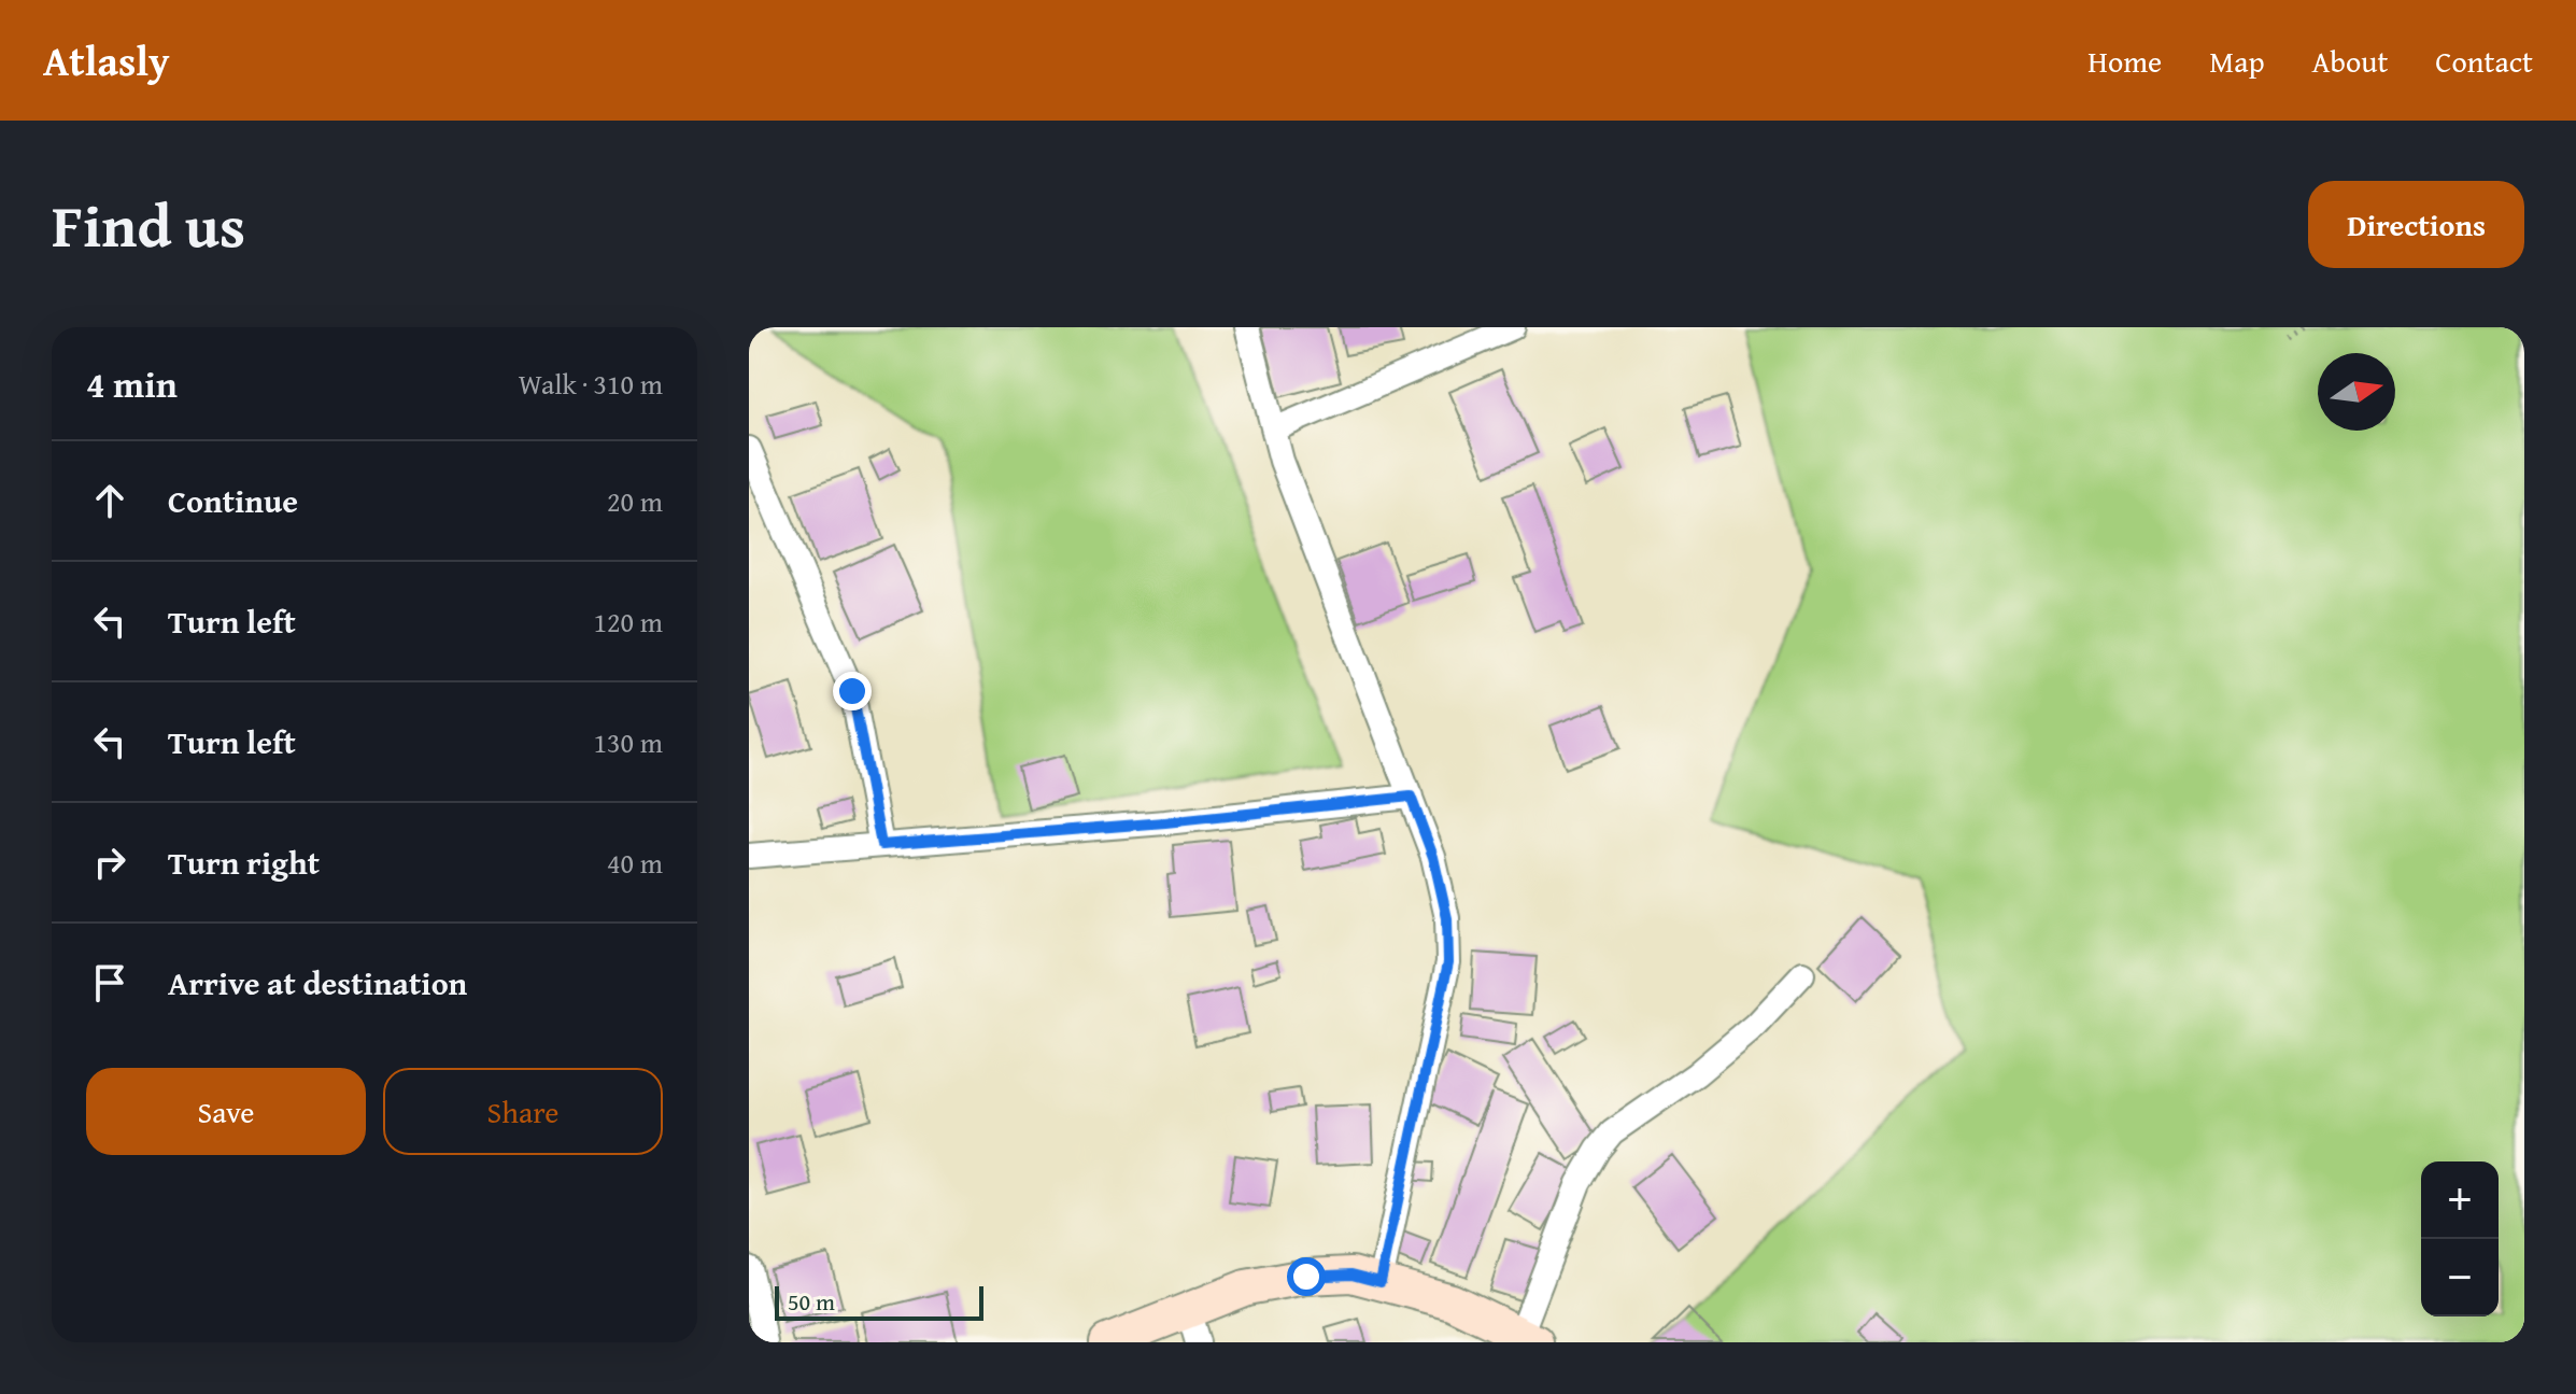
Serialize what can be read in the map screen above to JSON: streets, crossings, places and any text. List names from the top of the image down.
{
  "scale_bar": "50 m",
  "north": "right",
  "page": {
    "header": "Atlasly",
    "nav": [
      "Home",
      "Map",
      "About",
      "Contact"
    ],
    "title": "Find us",
    "buttons": [
      "Directions",
      ["Save", "Share"]
    ],
    "heading": ["4 min", "Walk · 310 m"],
    "list": [
      ["Continue", "20 m"],
      ["Turn left", "120 m"],
      ["Turn left", "130 m"],
      ["Turn right", "40 m"],
      "Arrive at destination"
    ],
    "map_buttons": ["+", "−"],
    "scale": "50 m"
  }
}
